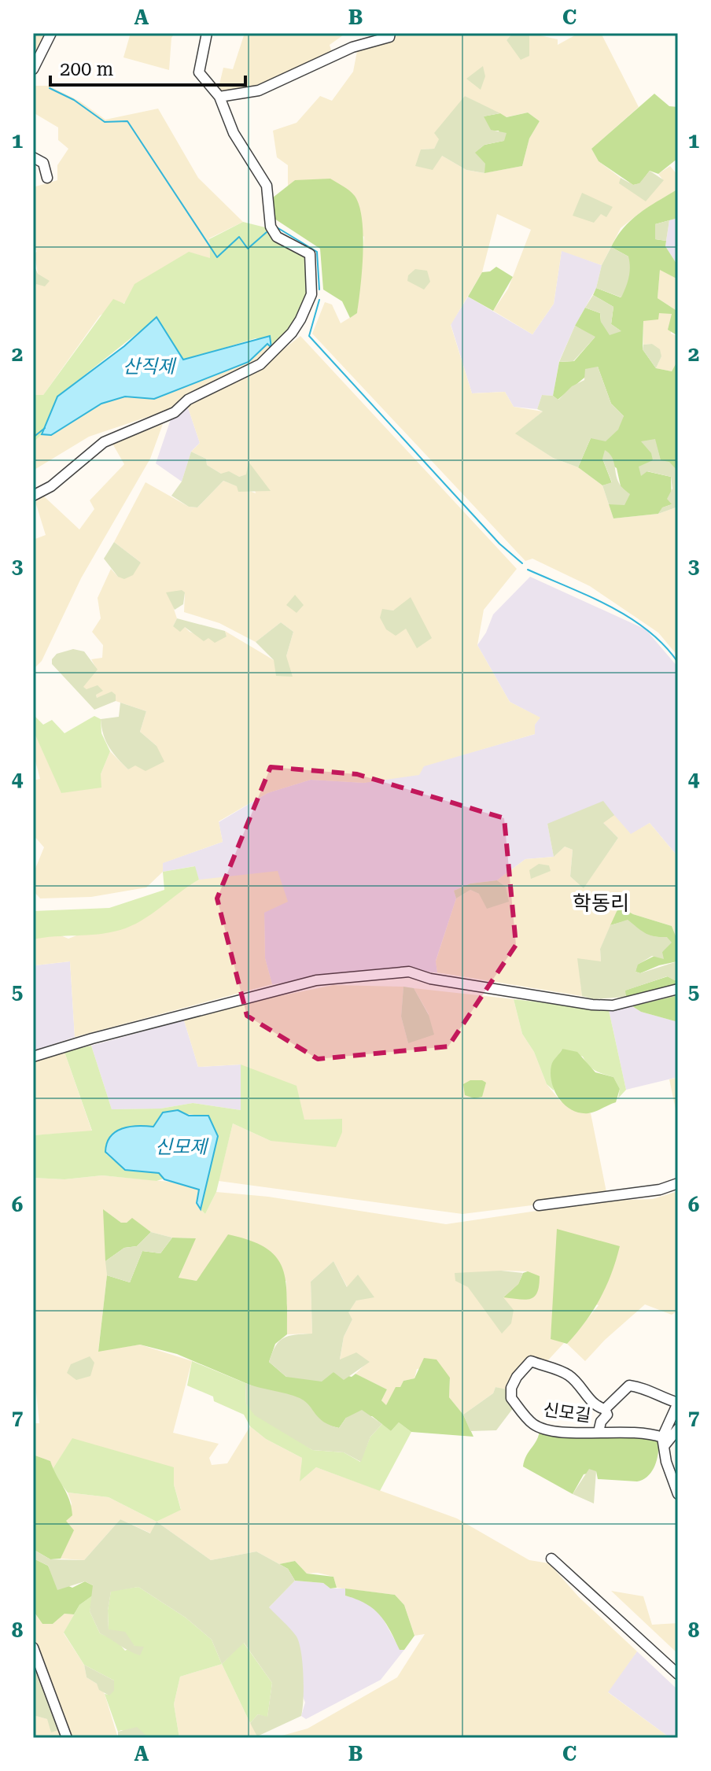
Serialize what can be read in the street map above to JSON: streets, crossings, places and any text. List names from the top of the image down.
{
  "streets": {
    "street": ["신모길"]
  },
  "districts": ["학동리"],
  "water": ["산직제", "신모제"],
  "scale_bar": "200 m",
  "grid": {
    "columns": ["A", "B", "C"],
    "rows": [
      "1",
      "2",
      "3",
      "4",
      "5",
      "6",
      "7",
      "8"
    ]
  }
}
